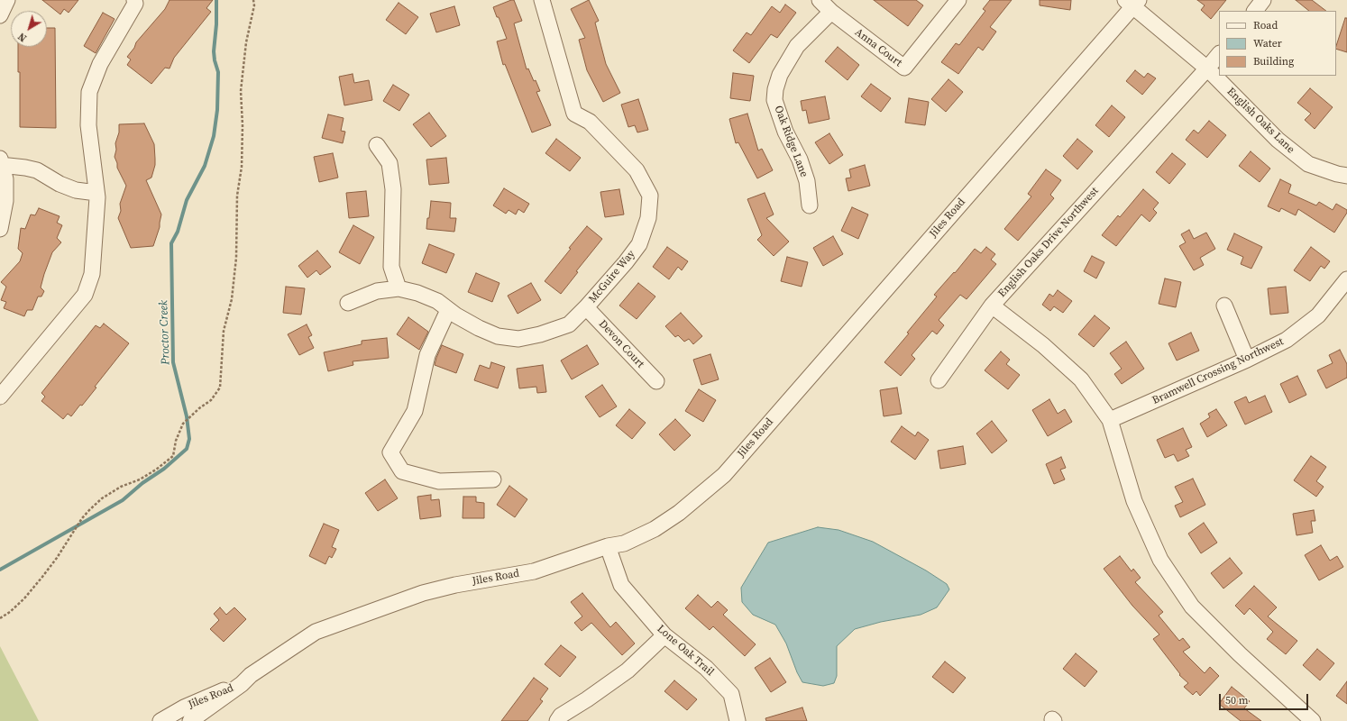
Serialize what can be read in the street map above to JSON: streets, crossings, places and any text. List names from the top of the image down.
{
  "streets": {
    "street": [
      "Anna Court",
      "English Oaks Lane",
      "Oak Ridge Lane",
      "Jiles Road",
      "English Oaks Drive Northwest",
      "McGuire Way",
      "Devon Court",
      "Bramwell Crossing Northwest",
      "Lone Oak Trail"
    ]
  },
  "crossings": [
    ["Anna Court", "Oak Ridge Lane"],
    ["English Oaks Lane", "Jiles Road"],
    ["English Oaks Lane", "English Oaks Drive Northwest"],
    ["Jiles Road", "Lone Oak Trail"],
    ["English Oaks Drive Northwest", "Bramwell Crossing Northwest"],
    ["McGuire Way", "Devon Court"]
  ],
  "water": ["Proctor Creek"],
  "legend": ["Road", "Water", "Building"],
  "scale_bar": "50 m",
  "north": "bottom left"
}
